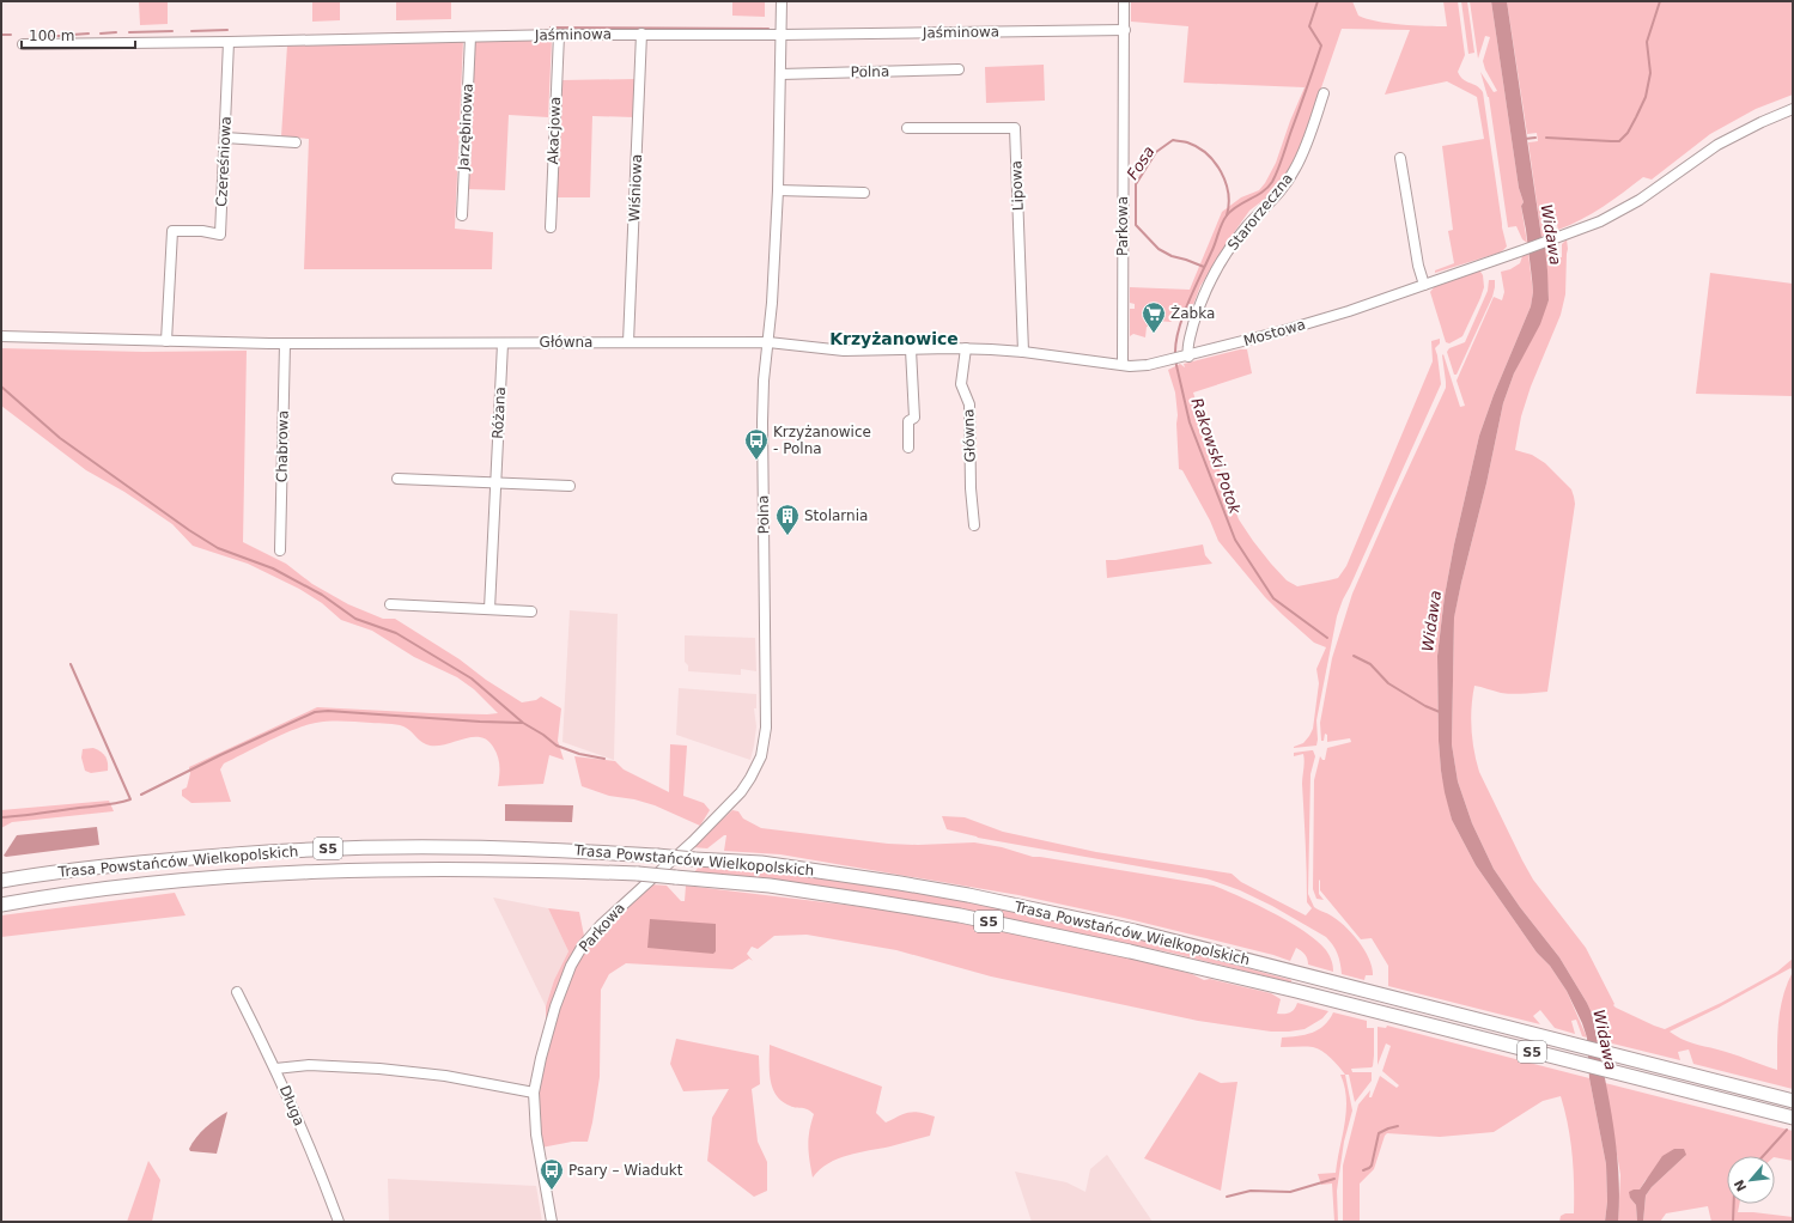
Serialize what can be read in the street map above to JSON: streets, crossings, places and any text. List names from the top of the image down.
{
  "streets": {
    "highway": ["S5", "Trasa Powstańców Wielkopolskich"],
    "street": [
      "Jaśminowa",
      "Polna",
      "Jarzębinowa",
      "Akacjowa",
      "Czereśniowa",
      "Lipowa",
      "Wiśniowa",
      "Starorzeczna",
      "Parkowa",
      "Mostowa",
      "Główna",
      "Różana",
      "Chabrowa",
      "Długa"
    ]
  },
  "crossings": [
    ["Jaśminowa", "Polna"],
    ["Jaśminowa", "Jarzębinowa"],
    ["Jaśminowa", "Akacjowa"],
    ["Jaśminowa", "Czereśniowa"],
    ["Jaśminowa", "Wiśniowa"],
    ["Jaśminowa", "Parkowa"],
    ["Polna", "Parkowa"],
    ["Polna", "Główna"],
    ["Czereśniowa", "Główna"],
    ["Lipowa", "Główna"],
    ["Wiśniowa", "Główna"],
    ["Starorzeczna", "Mostowa"],
    ["Parkowa", "Mostowa"],
    ["Parkowa", "Główna"],
    ["Mostowa", "Główna"],
    ["Główna", "Różana"],
    ["Główna", "Chabrowa"]
  ],
  "districts": ["Krzyżanowice"],
  "water": ["Fosa", "Widawa", "Rakowski Potok"],
  "places": {
    "supermarket": ["Żabka"],
    "bus stop": ["Krzyżanowice - Polna", "Psary – Wiadukt"],
    "building": ["Stolarnia"]
  },
  "scale_bar": "100 m",
  "north": "bottom left"
}
